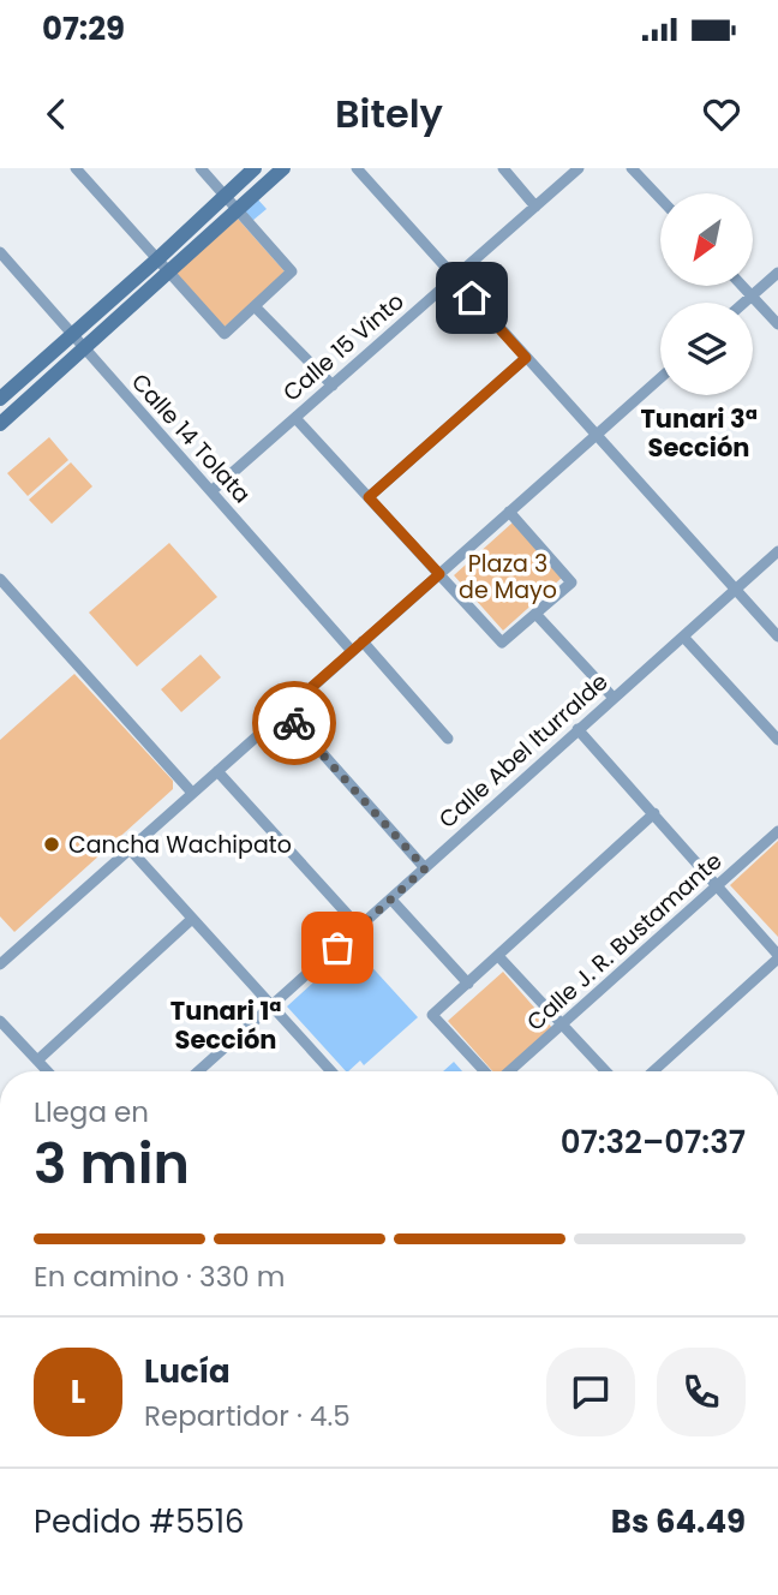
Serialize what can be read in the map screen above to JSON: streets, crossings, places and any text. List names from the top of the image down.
{
  "streets": {
    "street": [
      "Calle 15 Vinto",
      "Calle 14 Tolata",
      "Calle Abel Iturralde",
      "Calle J. R. Bustamante"
    ]
  },
  "crossings": [
    ["Calle 15 Vinto", "Calle 14 Tolata"]
  ],
  "districts": ["Tunari 3ª Sección", "Tunari 1ª Sección"],
  "parks": ["Plaza 3 de Mayo"],
  "places": ["Cancha Wachipato"],
  "north": "bottom left",
  "page": {
    "status": "07:29",
    "header": "Bitely",
    "heading": ["3 min", "Llega en", "07:32–07:37"],
    "panel": [
      "Lucía",
      "Repartidor · 4.5",
      "Pedido #5516",
      "Bs 64.49"
    ],
    "bar": "En camino · 330 m",
    "round": "L"
  }
}
